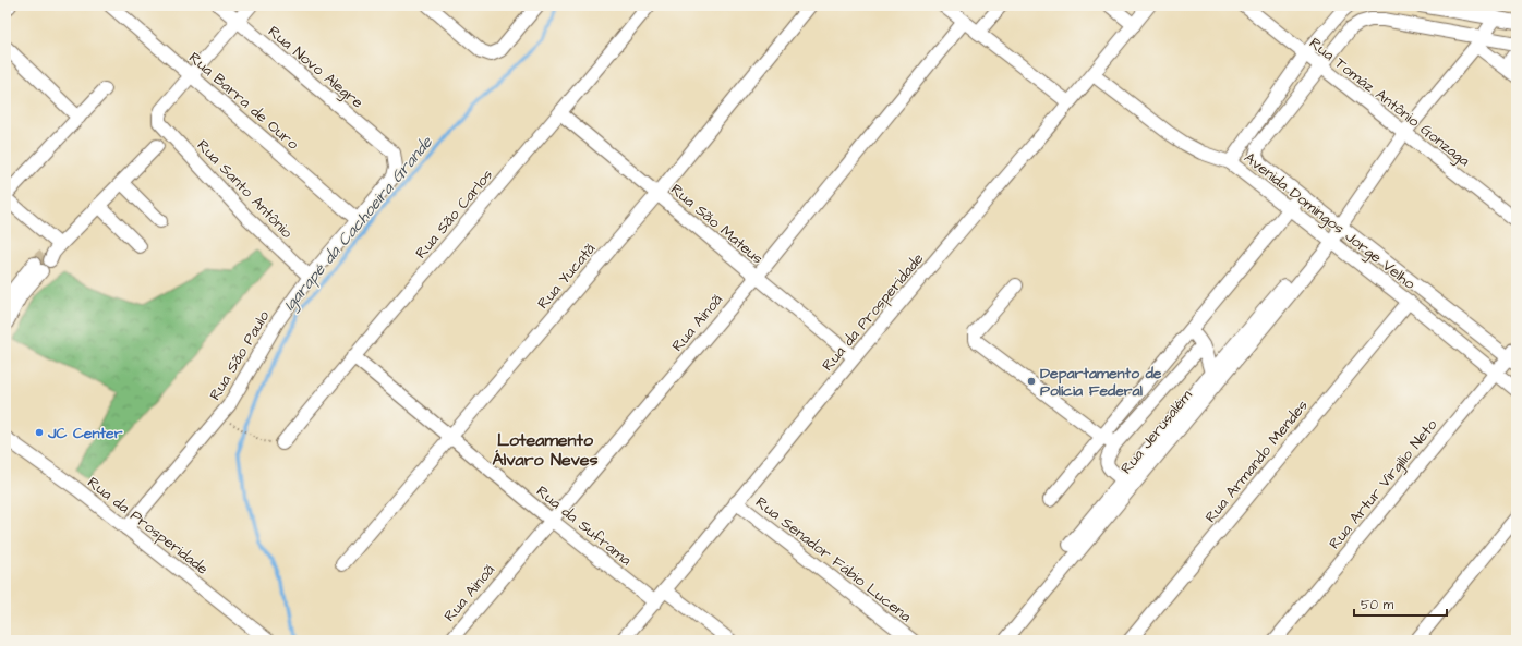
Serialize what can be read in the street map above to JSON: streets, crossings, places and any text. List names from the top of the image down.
{
  "streets": {
    "street": [
      "Rua Novo Alegre",
      "Rua Barra de Ouro",
      "Rua Tomáz Antônio Gonzaga",
      "Rua Santo Antônio",
      "Rua São Carlos",
      "Avenida Domingos Jorge Velho",
      "Rua São Mateus",
      "Rua Yucatã",
      "Rua da Prosperidade",
      "Rua Ainoã",
      "Rua São Paulo",
      "Rua Jerusalém",
      "Rua Armando Mendes",
      "Rua Artur Virgilio Neto",
      "Rua da Suframa",
      "Rua Senador Fábio Lucena"
    ]
  },
  "crossings": [
    ["Rua Novo Alegre", "Rua São Paulo"],
    ["Rua Barra de Ouro", "Rua Santo Antônio"],
    ["Rua Barra de Ouro", "Rua São Paulo"],
    ["Rua Tomáz Antônio Gonzaga", "Avenida Domingos Jorge Velho"],
    ["Rua Tomáz Antônio Gonzaga", "Rua Jerusalém"],
    ["Rua Santo Antônio", "Rua São Paulo"],
    ["Rua São Carlos", "Rua São Mateus"],
    ["Rua São Carlos", "Rua da Suframa"],
    ["Avenida Domingos Jorge Velho", "Rua da Prosperidade"],
    ["Avenida Domingos Jorge Velho", "Rua Jerusalém"],
    ["Avenida Domingos Jorge Velho", "Rua Armando Mendes"],
    ["Avenida Domingos Jorge Velho", "Rua Artur Virgilio Neto"],
    ["Rua São Mateus", "Rua Yucatã"],
    ["Rua São Mateus", "Rua da Prosperidade"],
    ["Rua São Mateus", "Rua Ainoã"],
    ["Rua Yucatã", "Rua da Suframa"],
    ["Rua da Prosperidade", "Rua São Paulo"],
    ["Rua da Prosperidade", "Rua da Suframa"],
    ["Rua da Prosperidade", "Rua Senador Fábio Lucena"],
    ["Rua Ainoã", "Rua da Suframa"]
  ],
  "districts": ["Loteamento Álvaro Neves"],
  "water": ["Igarapé da Cachoeira Grande"],
  "places": ["Departamento de Polícia Federal", "JC Center"],
  "scale_bar": "50 m"
}
